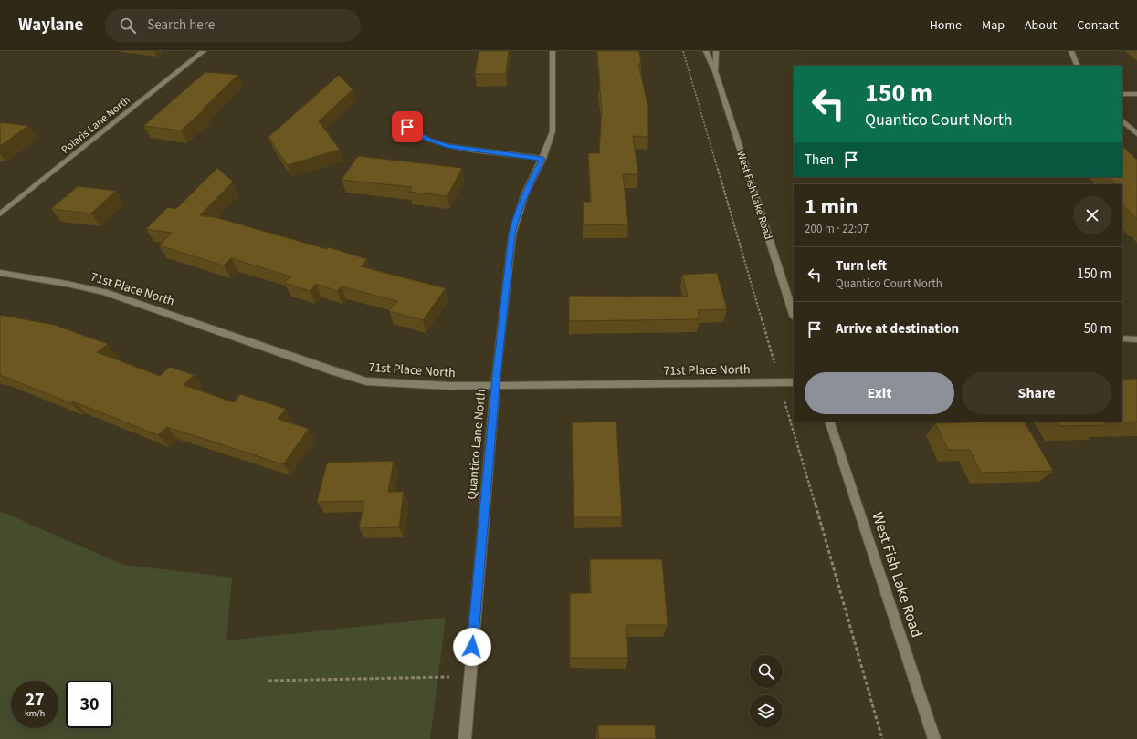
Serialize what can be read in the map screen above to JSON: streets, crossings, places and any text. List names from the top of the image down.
{
  "streets": {
    "street": [
      "Polaris Lane North",
      "West Fish Lake Road",
      "71st Place North",
      "Quantico Lane North"
    ]
  },
  "crossings": [
    ["71st Place North", "Quantico Lane North"]
  ],
  "page": {
    "header": "Waylane",
    "search": "Search here",
    "nav": [
      "Home",
      "Map",
      "About",
      "Contact"
    ],
    "turn": ["150 m", "Quantico Court North"],
    "then": "Then",
    "heading": ["1 min", "200 m · 22:07"],
    "list": [
      {
        "name": "Turn left",
        "note": "Quantico Court North",
        "value": "150 m"
      },
      {
        "name": "Arrive at destination",
        "value": "50 m"
      }
    ],
    "buttons": ["Exit", "Share"],
    "speed": "27 km/h",
    "limit": "30"
  }
}
